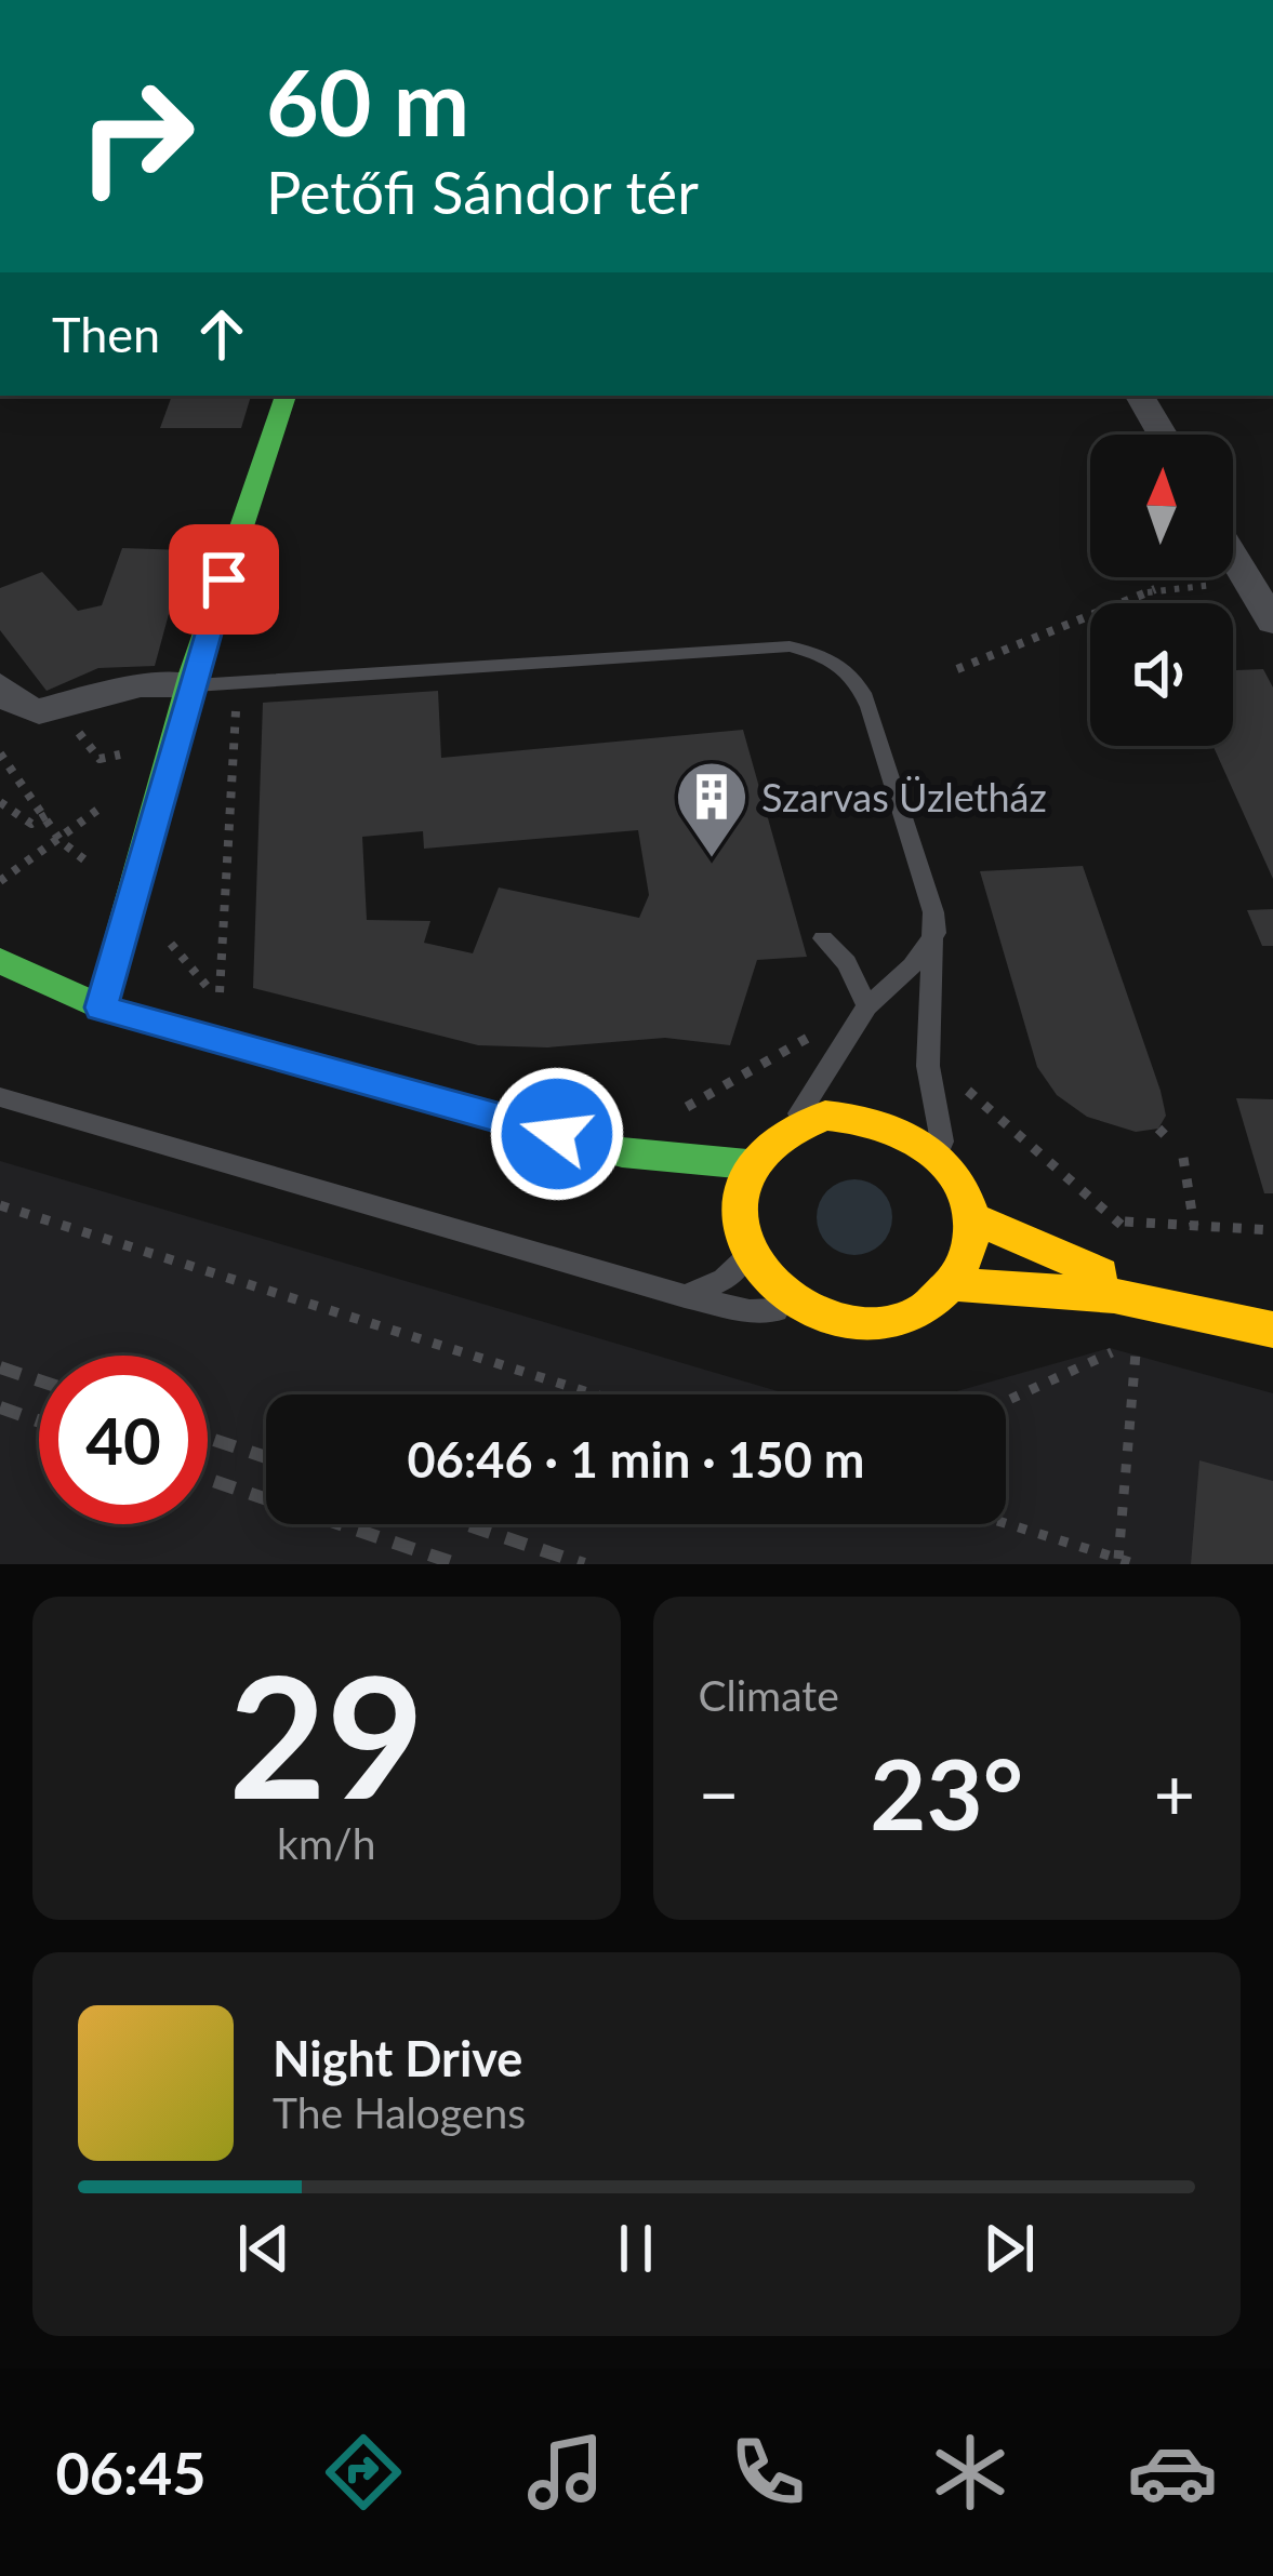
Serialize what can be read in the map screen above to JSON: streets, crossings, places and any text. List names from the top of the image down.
{
  "places": {
    "building": ["Szarvas Üzletház"]
  },
  "north": "top",
  "page": {
    "turn": ["60 m", "Petőfi Sándor tér"],
    "then": "Then",
    "limit": "40",
    "trip": "06:46 · 1 min · 150 m",
    "tile": [
      ["29", "km/h"],
      "Climate"
    ],
    "heat": ["−", "23°", "+"],
    "song": ["Night Drive", "The Halogens"],
    "tabs": "06:45"
  }
}
